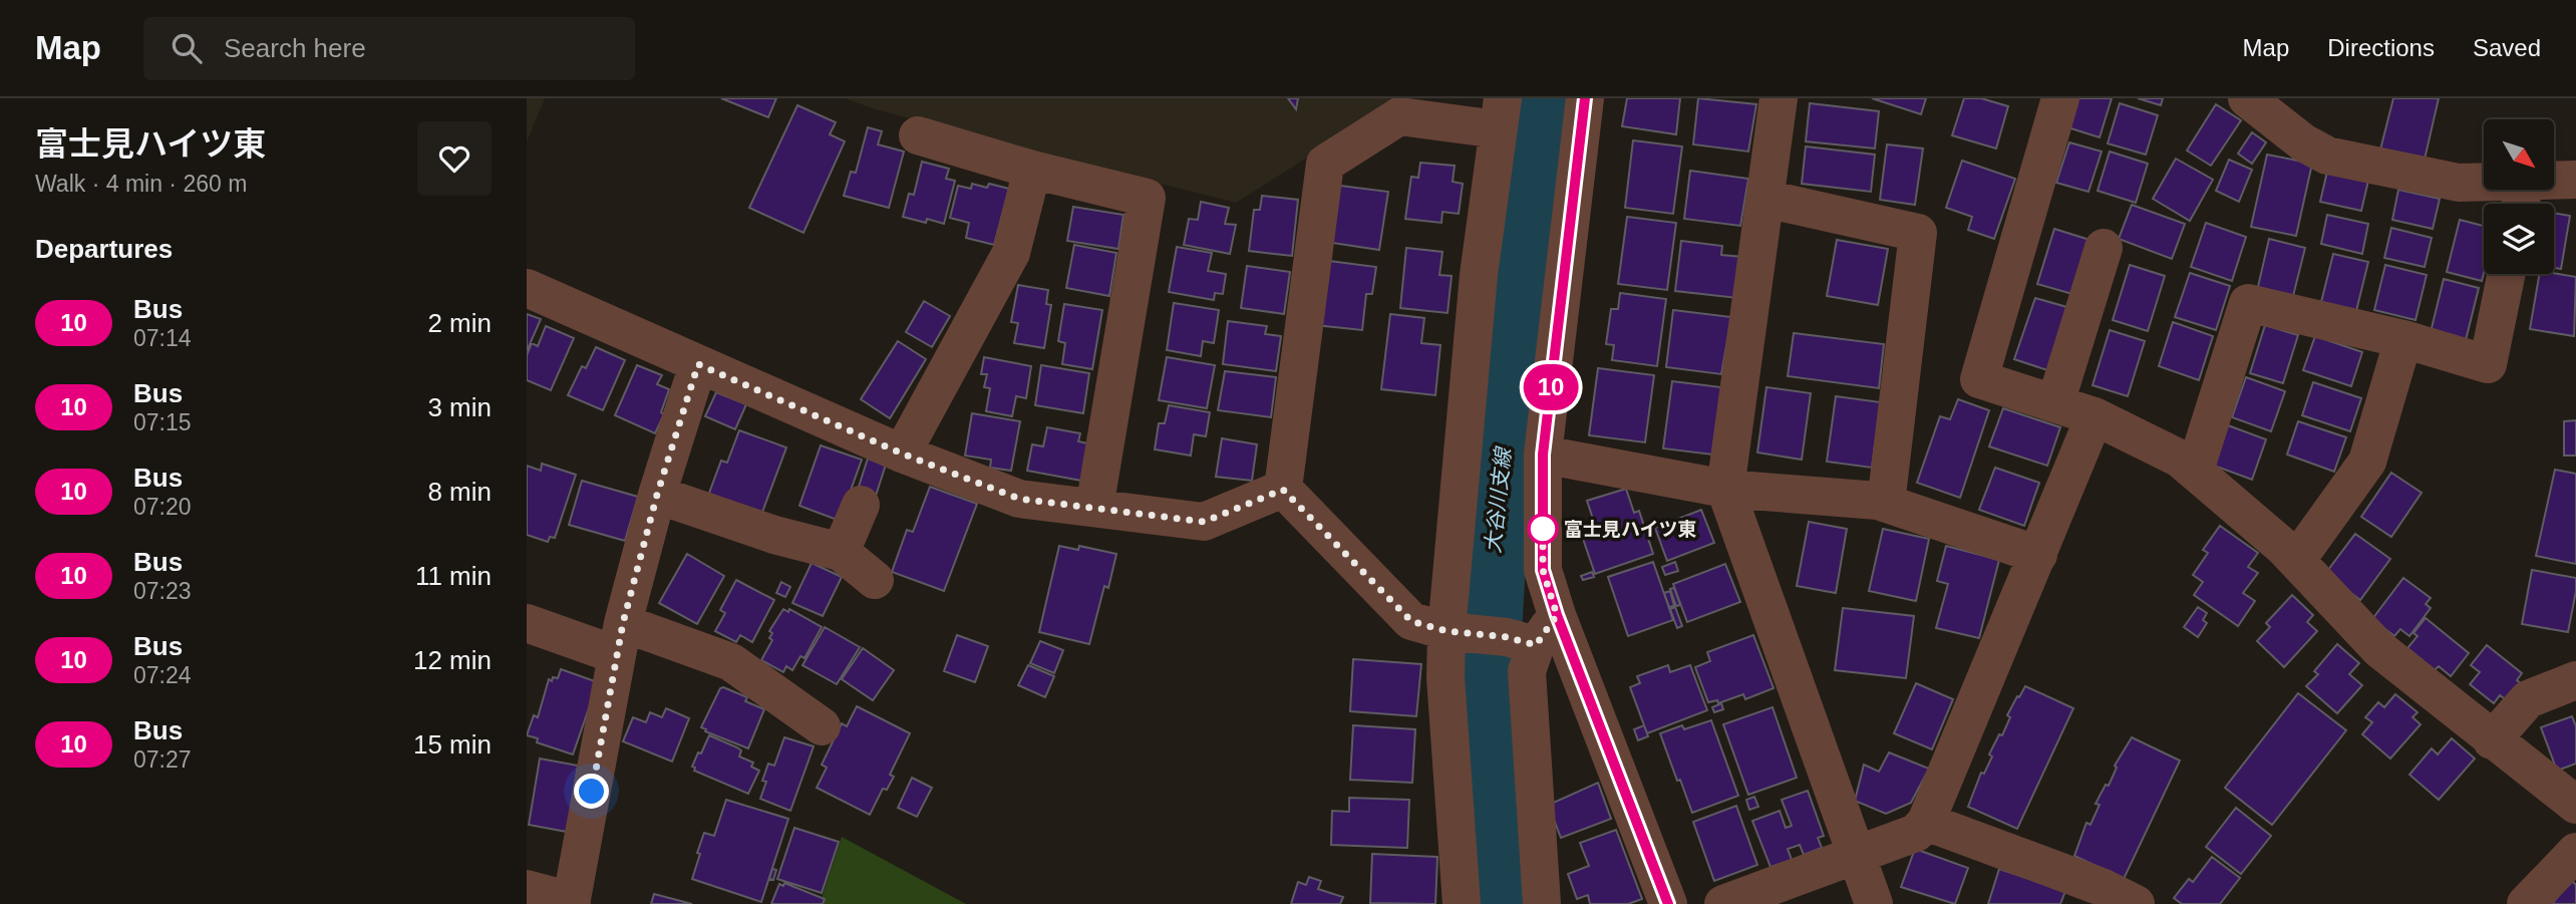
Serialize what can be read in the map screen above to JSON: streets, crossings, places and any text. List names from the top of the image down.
{
  "water": ["大谷川支線"],
  "places": ["富士見ハイツ東"],
  "lines": ["bus line 10"],
  "north": "bottom right",
  "page": {
    "header": "Map",
    "search": "Search here",
    "nav": ["Map", "Directions", "Saved"],
    "heading": [
      ["富士見ハイツ東", "Walk · 4 min · 260 m"],
      "Departures"
    ],
    "on_map": "10",
    "list": [
      {
        "mark": "10",
        "name": "Bus",
        "note": "07:14",
        "value": "2 min"
      },
      {
        "mark": "10",
        "name": "Bus",
        "note": "07:15",
        "value": "3 min"
      },
      {
        "mark": "10",
        "name": "Bus",
        "note": "07:20",
        "value": "8 min"
      },
      {
        "mark": "10",
        "name": "Bus",
        "note": "07:23",
        "value": "11 min"
      },
      {
        "mark": "10",
        "name": "Bus",
        "note": "07:24",
        "value": "12 min"
      },
      {
        "mark": "10",
        "name": "Bus",
        "note": "07:27",
        "value": "15 min"
      }
    ]
  }
}
